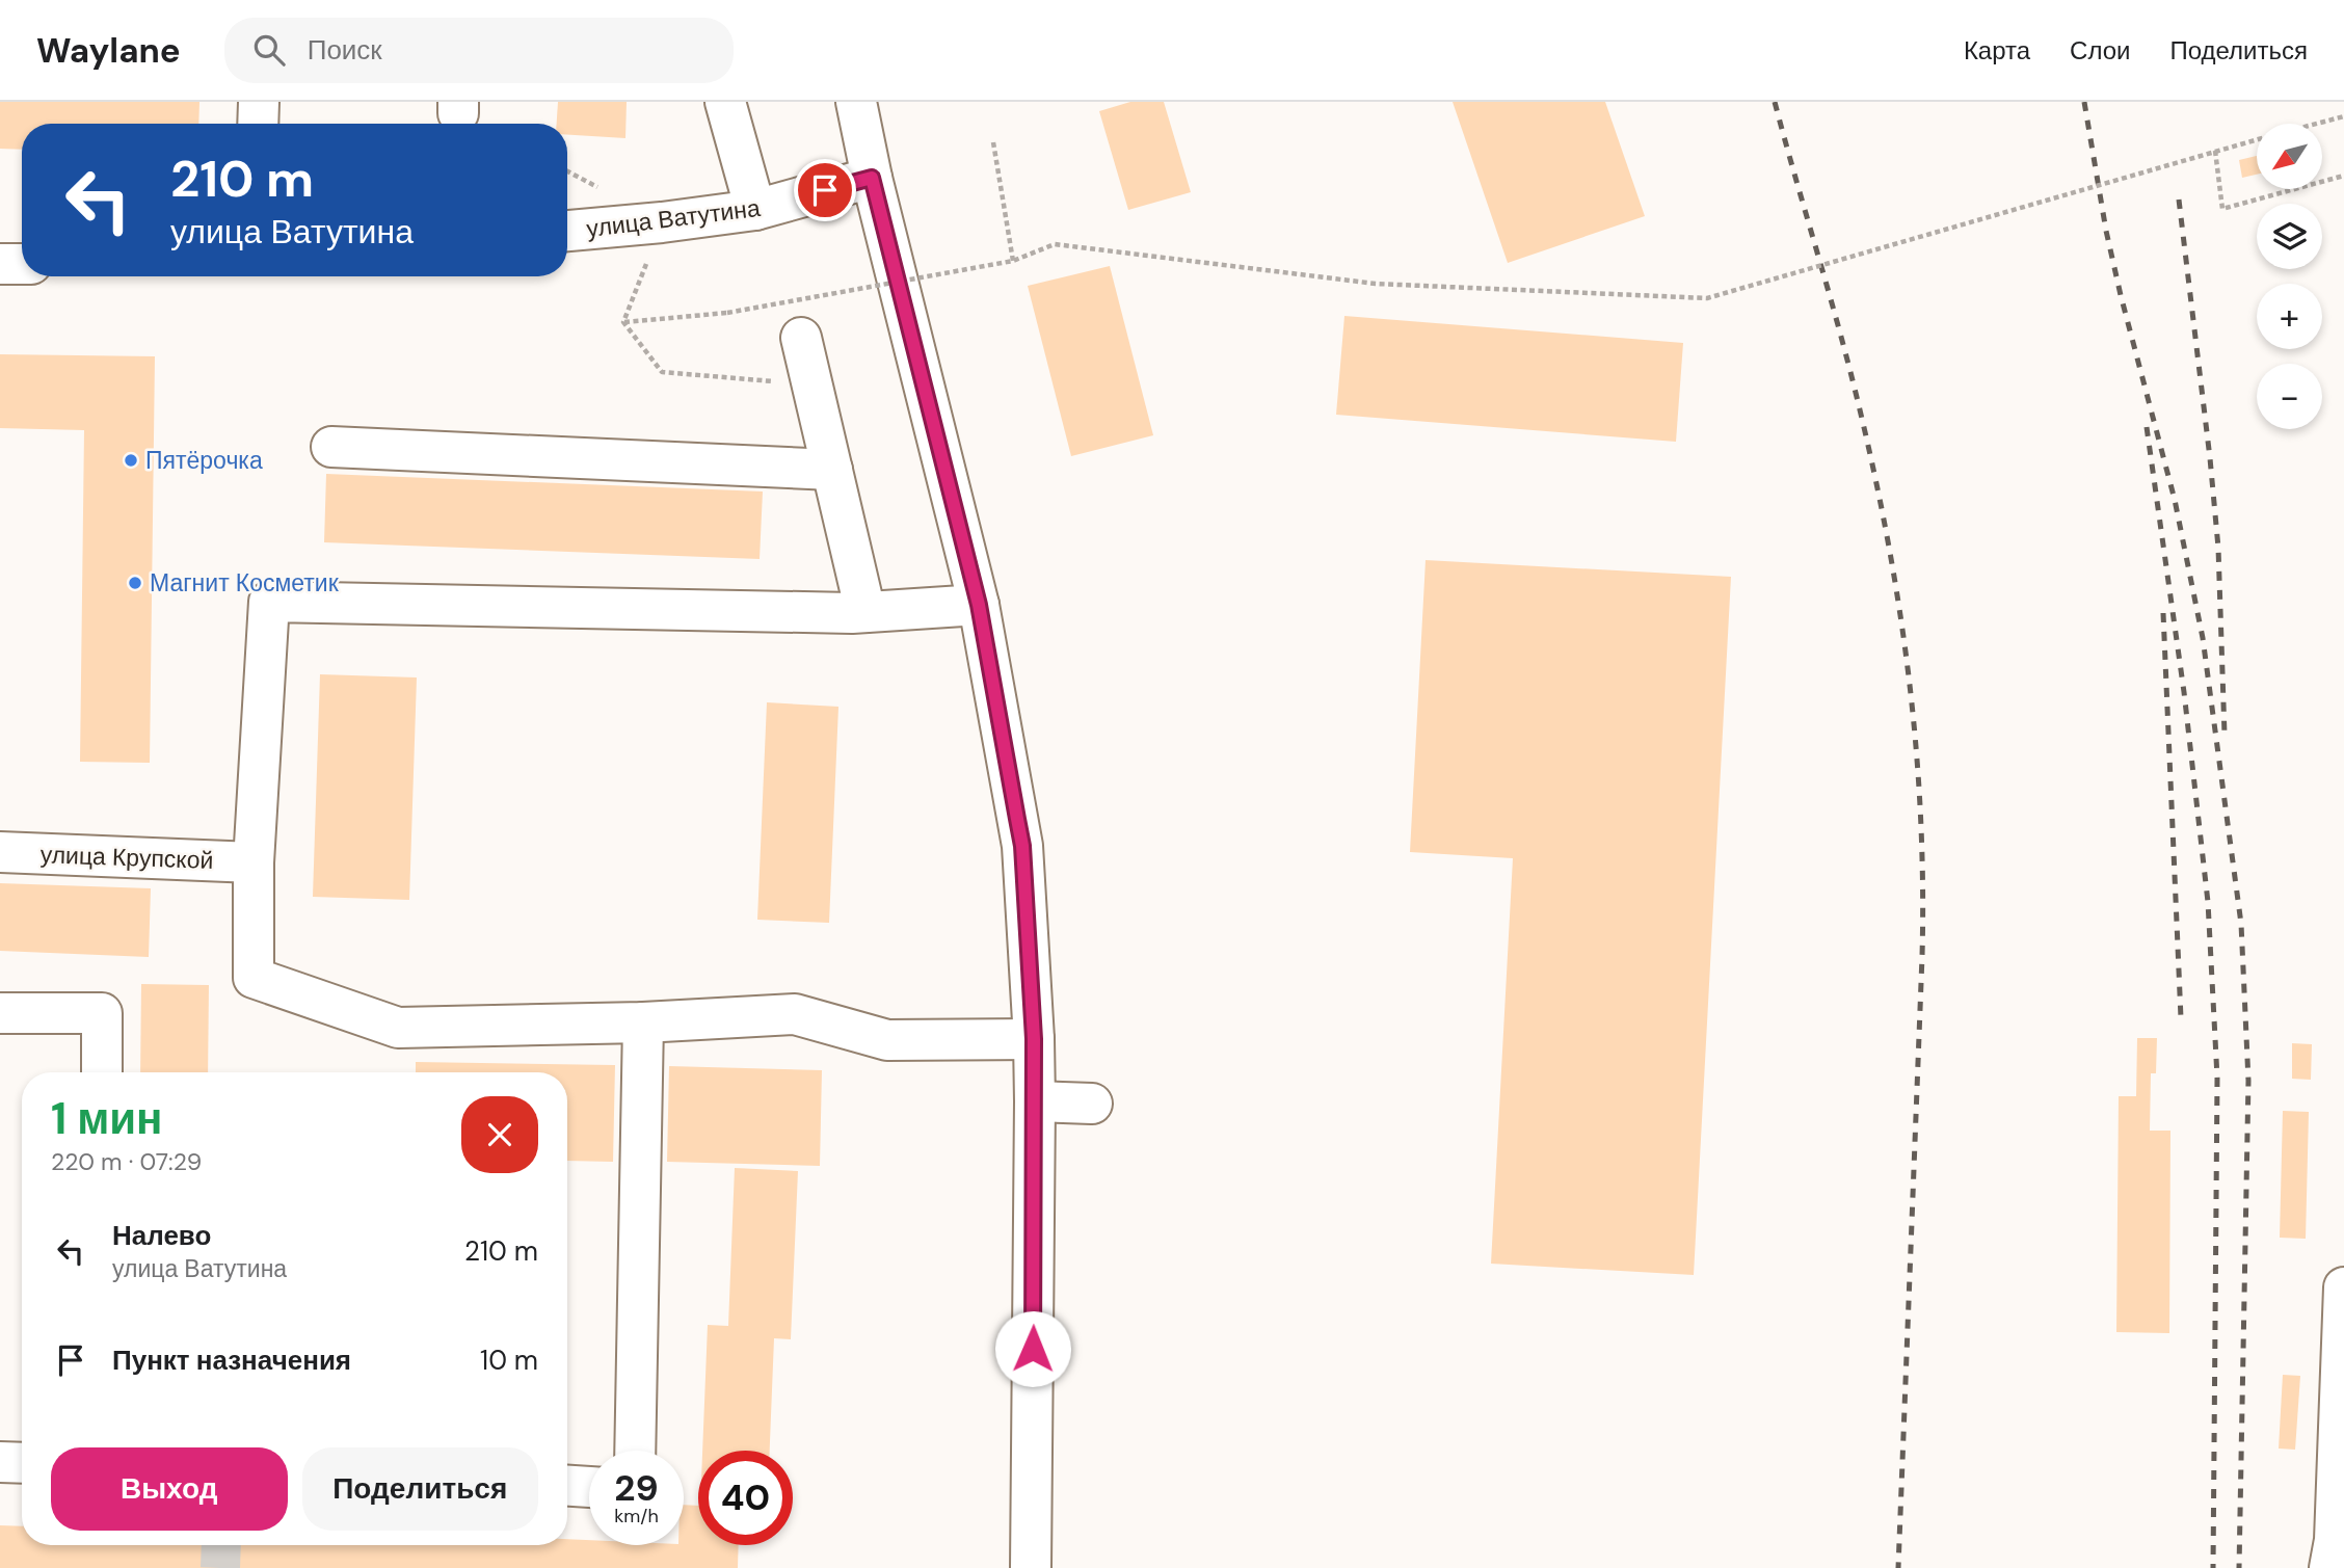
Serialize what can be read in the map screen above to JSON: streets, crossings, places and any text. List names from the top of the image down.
{
  "streets": {
    "street": ["улица Ватутина", "улица Крупской"]
  },
  "places": ["Пятёрочка", "Магнит Косметик"],
  "north": "bottom left",
  "page": {
    "header": "Waylane",
    "search": "Поиск",
    "nav": ["Карта", "Слои", "Поделиться"],
    "map_buttons": ["+", "−"],
    "turn": ["210 m", "улица Ватутина"],
    "heading": ["1 мин", "220 m · 07:29"],
    "list": [
      {
        "name": "Налево",
        "note": "улица Ватутина",
        "value": "210 m"
      },
      {
        "name": "Пункт назначения",
        "value": "10 m"
      }
    ],
    "buttons": ["Выход", "Поделиться"],
    "speed": "29 km/h",
    "limit": "40"
  }
}
